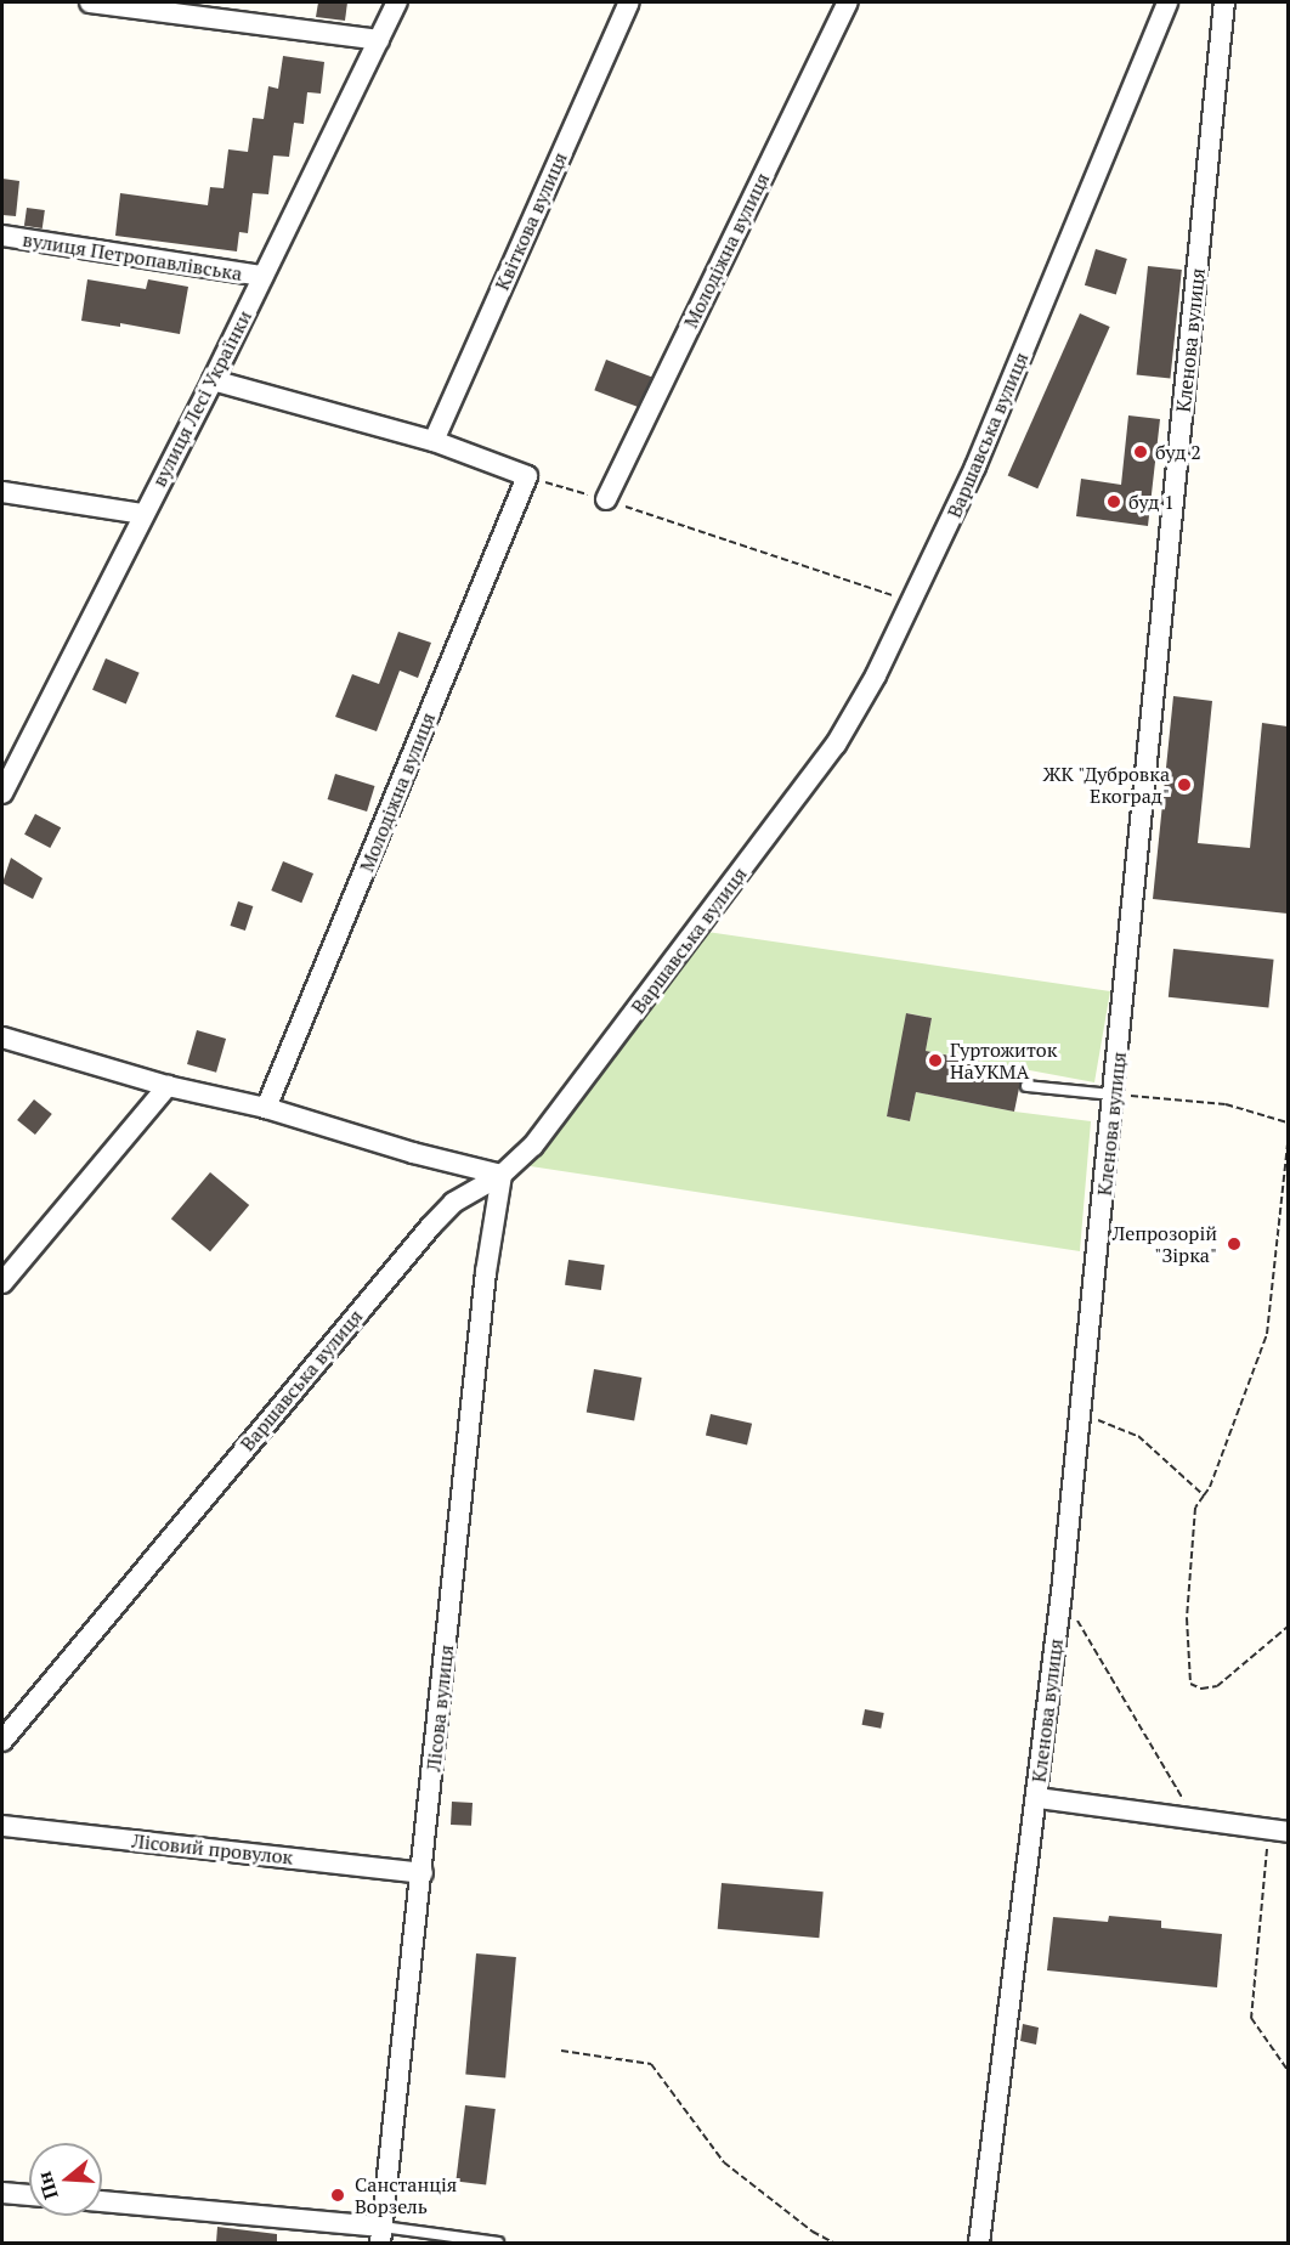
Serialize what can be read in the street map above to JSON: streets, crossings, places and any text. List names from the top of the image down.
{
  "streets": {
    "street": [
      "Квіткова вулиця",
      "Молодіжна вулиця",
      "вулиця Петропавлівська",
      "Кленова вулиця",
      "вулиця Лесі Українки",
      "Варшавська вулиця",
      "Лісова вулиця",
      "Лісовий провулок"
    ]
  },
  "crossings": [
    ["вулиця Петропавлівська", "вулиця Лесі Українки"],
    ["Варшавська вулиця", "Лісова вулиця"],
    ["Лісова вулиця", "Лісовий провулок"]
  ],
  "places": [
    "буд 2",
    "буд 1",
    "ЖК \"Дубровка Екоград\"",
    "Гуртожиток НаУКМА",
    "Лепрозорій \"Зірка\"",
    "Санстанція Ворзель"
  ],
  "north": "left"
}
